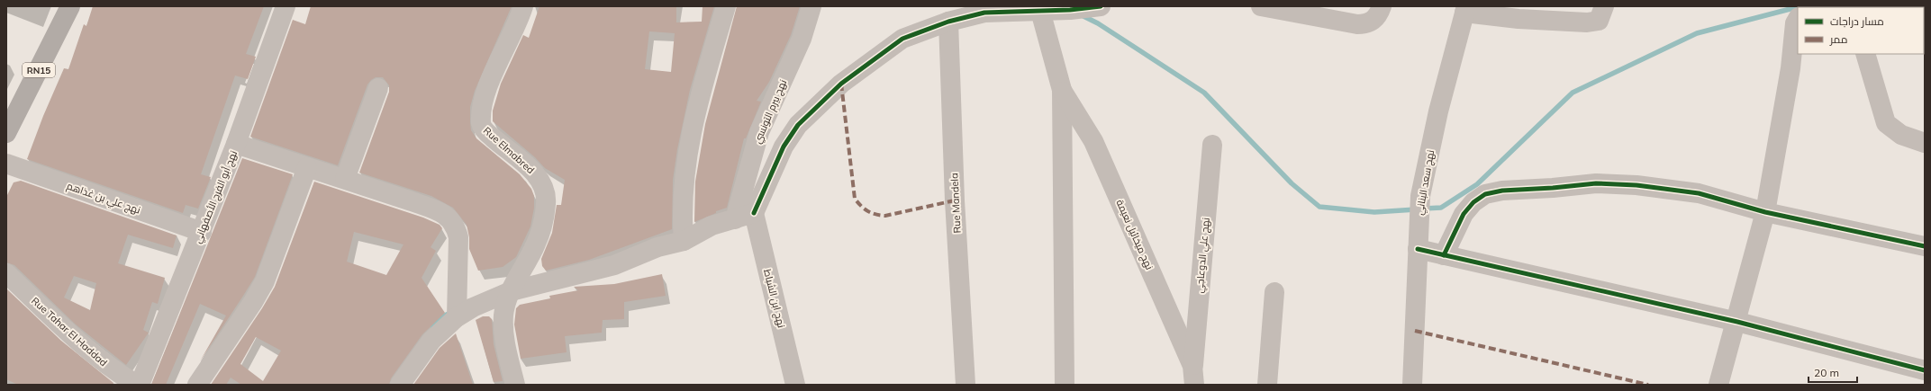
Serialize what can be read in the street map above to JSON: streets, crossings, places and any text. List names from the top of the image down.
{
  "streets": {
    "main road": ["RN15"],
    "street": [
      "نهج بيرم التونسي",
      "Rue Elmabred",
      "نهج سعد البناني",
      "نهج أبو الفرج الأصفهاني",
      "نهج علي بن غذاهم",
      "Rue Mandela",
      "نهج ميخائيل نعيمة",
      "نهج علي الدوعاجي",
      "نهج ابن الشباط",
      "Rue Tahar El Haddad"
    ]
  },
  "crossings": [
    ["نهج أبو الفرج الأصفهاني", "نهج علي بن غذاهم"],
    ["نهج ميخائيل نعيمة", "نهج علي الدوعاجي"]
  ],
  "legend": ["مسار دراجات", "ممر"],
  "scale_bar": "20 m"
}
